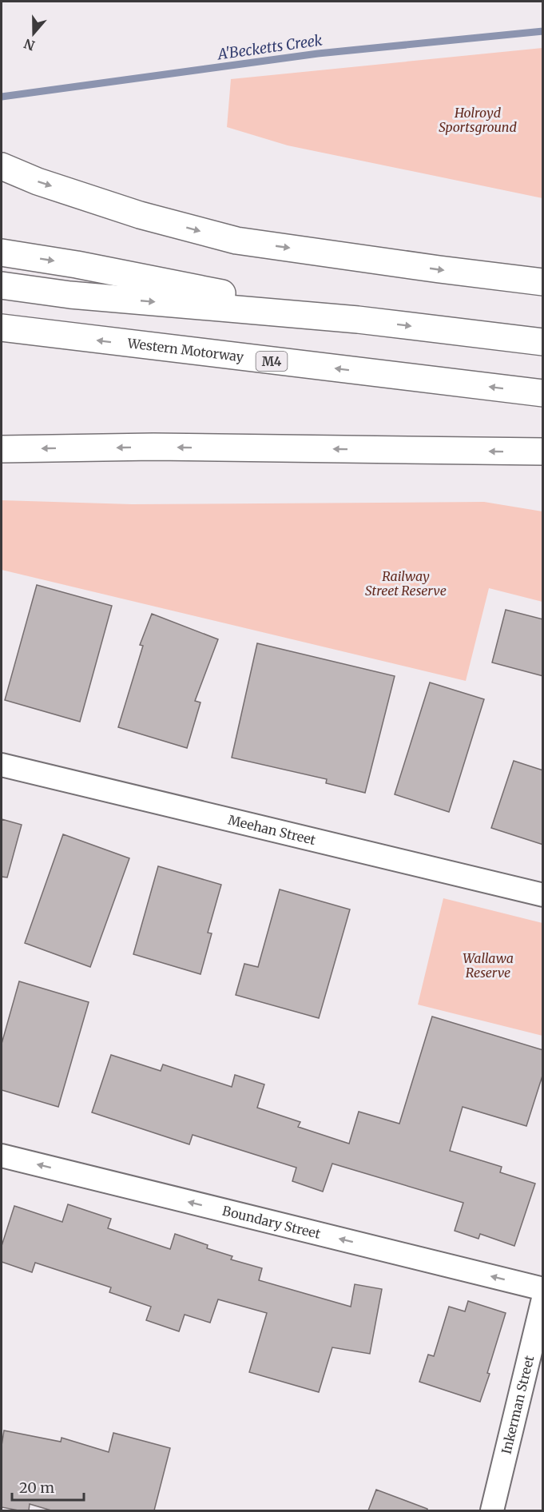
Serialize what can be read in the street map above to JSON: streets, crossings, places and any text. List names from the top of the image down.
{
  "streets": {
    "highway": ["Western Motorway", "M4"],
    "street": ["Meehan Street", "Boundary Street", "Inkerman Street"]
  },
  "one_way": ["Boundary Street"],
  "water": ["A'Becketts Creek"],
  "parks": ["Holroyd Sportsground", "Railway Street Reserve", "Wallawa Reserve"],
  "scale_bar": "20 m",
  "north": "bottom"
}
